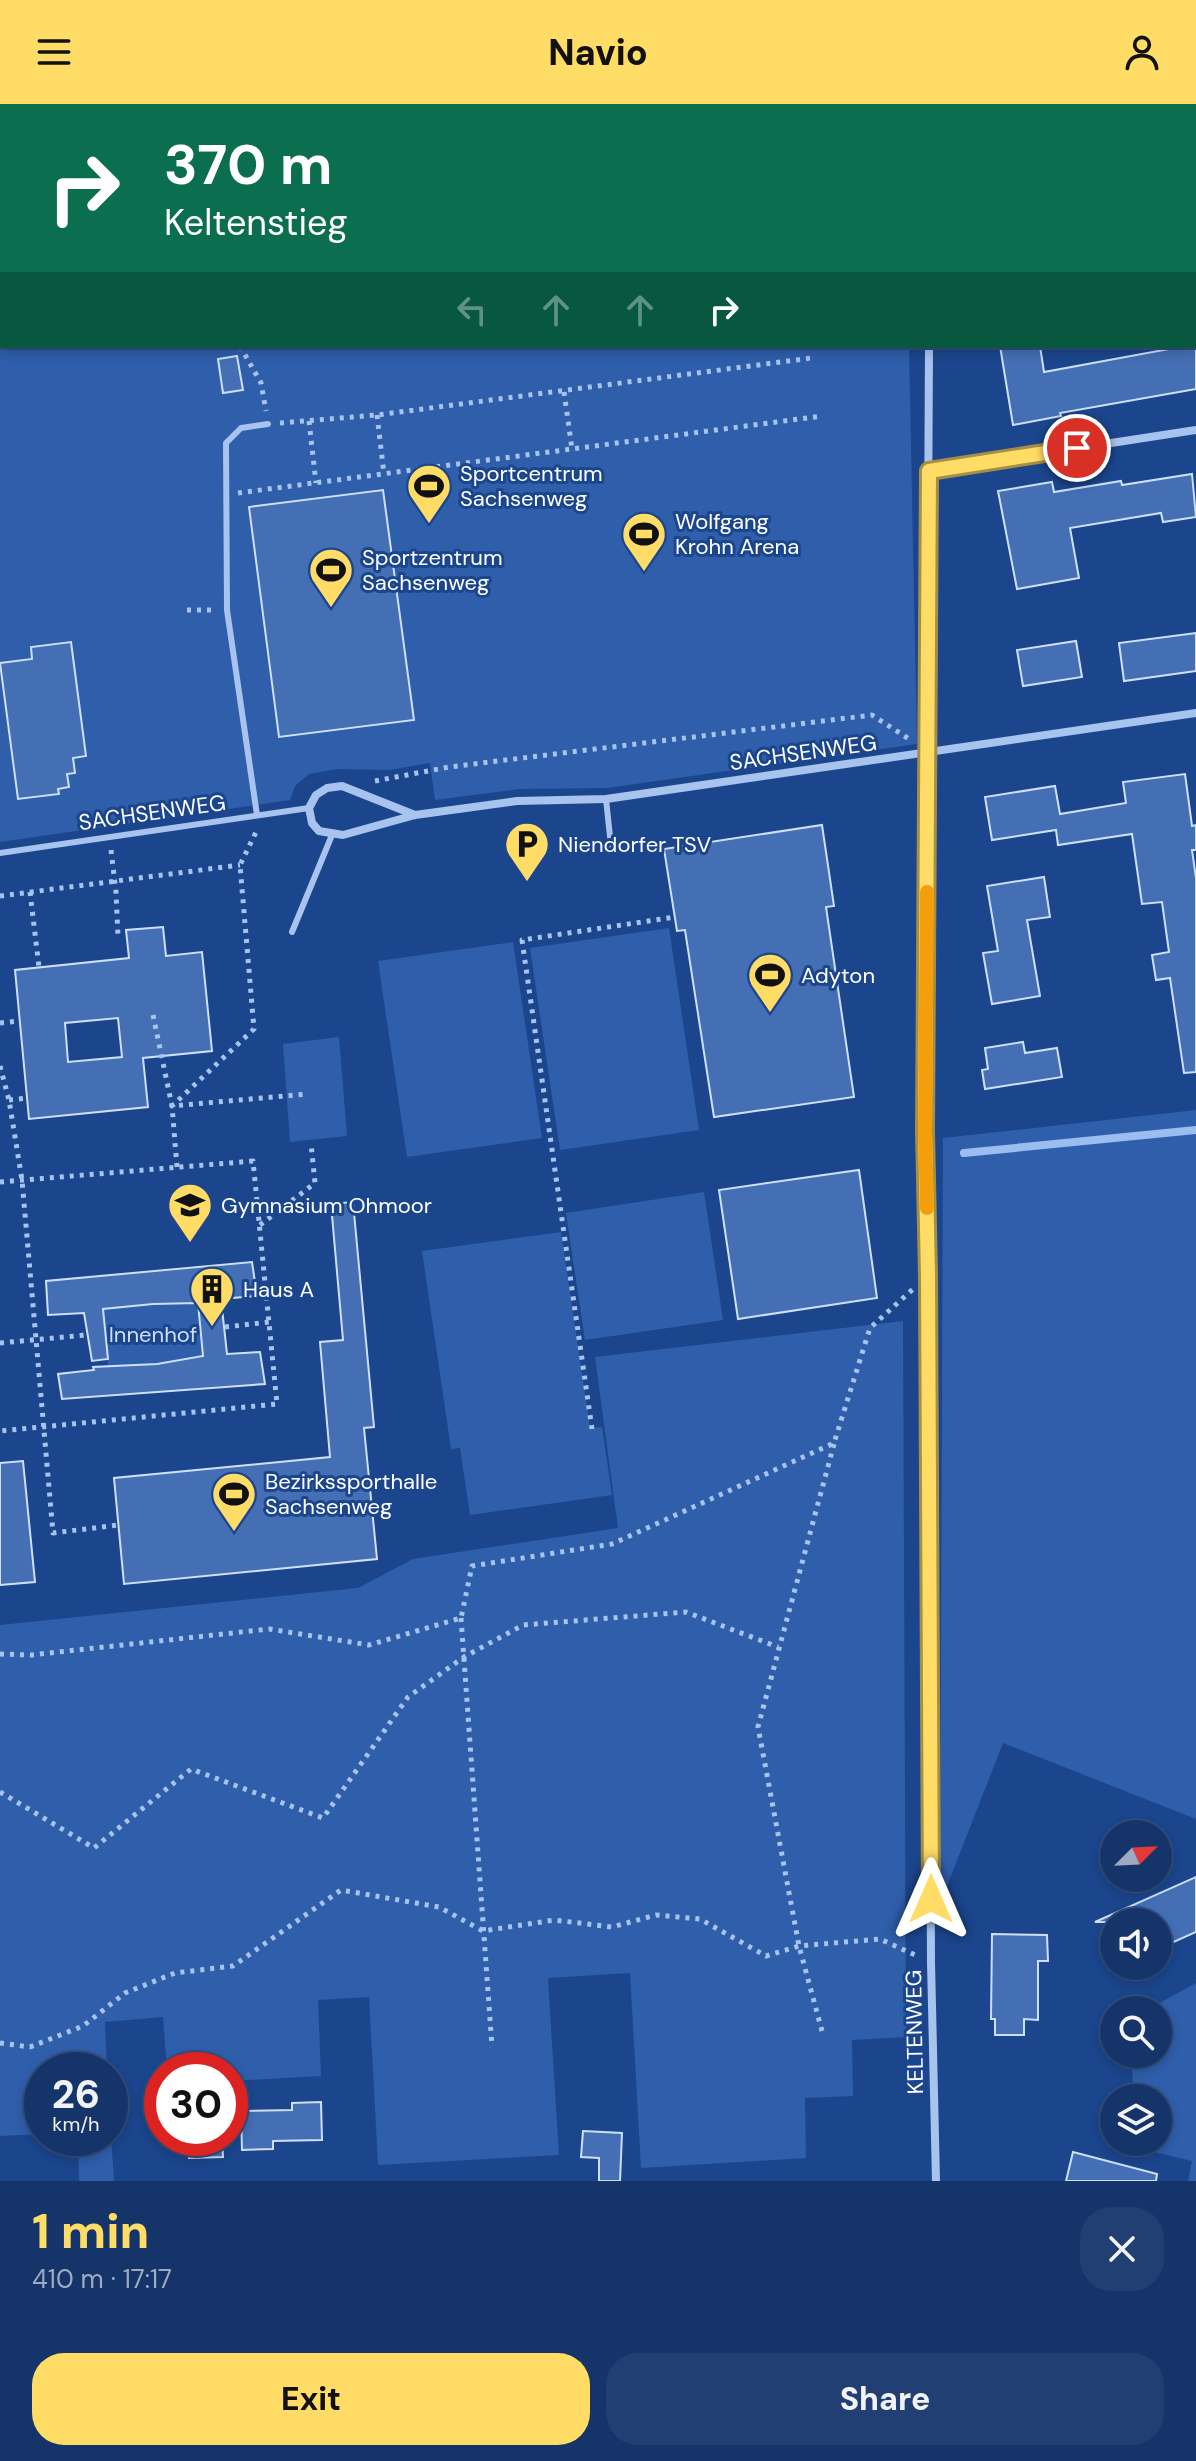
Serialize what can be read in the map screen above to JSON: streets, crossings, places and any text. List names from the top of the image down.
{
  "streets": {
    "street": ["SACHSENWEG", "KELTENWEG"]
  },
  "crossings": [
    ["SACHSENWEG", "KELTENWEG"]
  ],
  "parks": ["Innenhof"],
  "places": {
    "sports": [
      "Sportcentrum Sachsenweg",
      "Wolfgang Krohn Arena",
      "Sportzentrum Sachsenweg",
      "Adyton",
      "Bezirkssporthalle Sachsenweg"
    ],
    "parking": ["Niendorfer TSV"],
    "school or university": ["Gymnasium Ohmoor"],
    "building": ["Haus A"]
  },
  "north": "top right",
  "page": {
    "header": "Navio",
    "turn": ["370 m", "Keltenstieg"],
    "speed": "26 km/h",
    "limit": "30",
    "heading": ["1 min", "410 m · 17:17"],
    "buttons": ["Exit", "Share"]
  }
}
